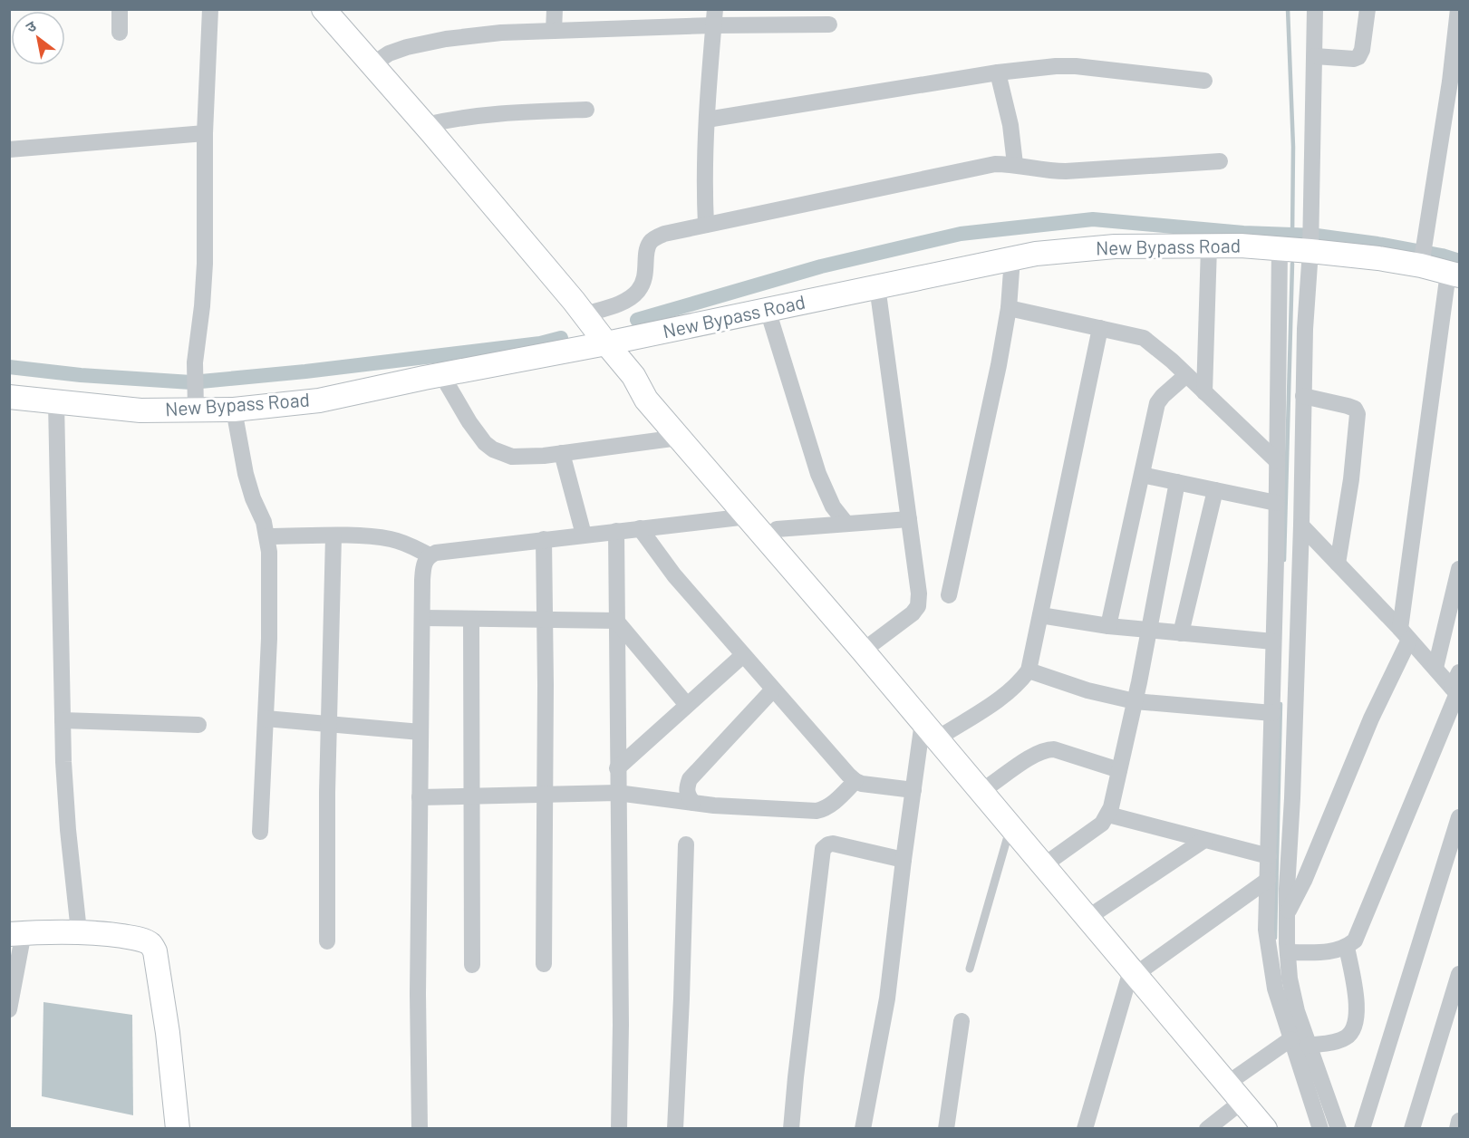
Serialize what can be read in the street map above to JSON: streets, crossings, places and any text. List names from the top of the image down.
{
  "streets": {
    "street": ["New Bypass Road"]
  },
  "north": "top left"
}
